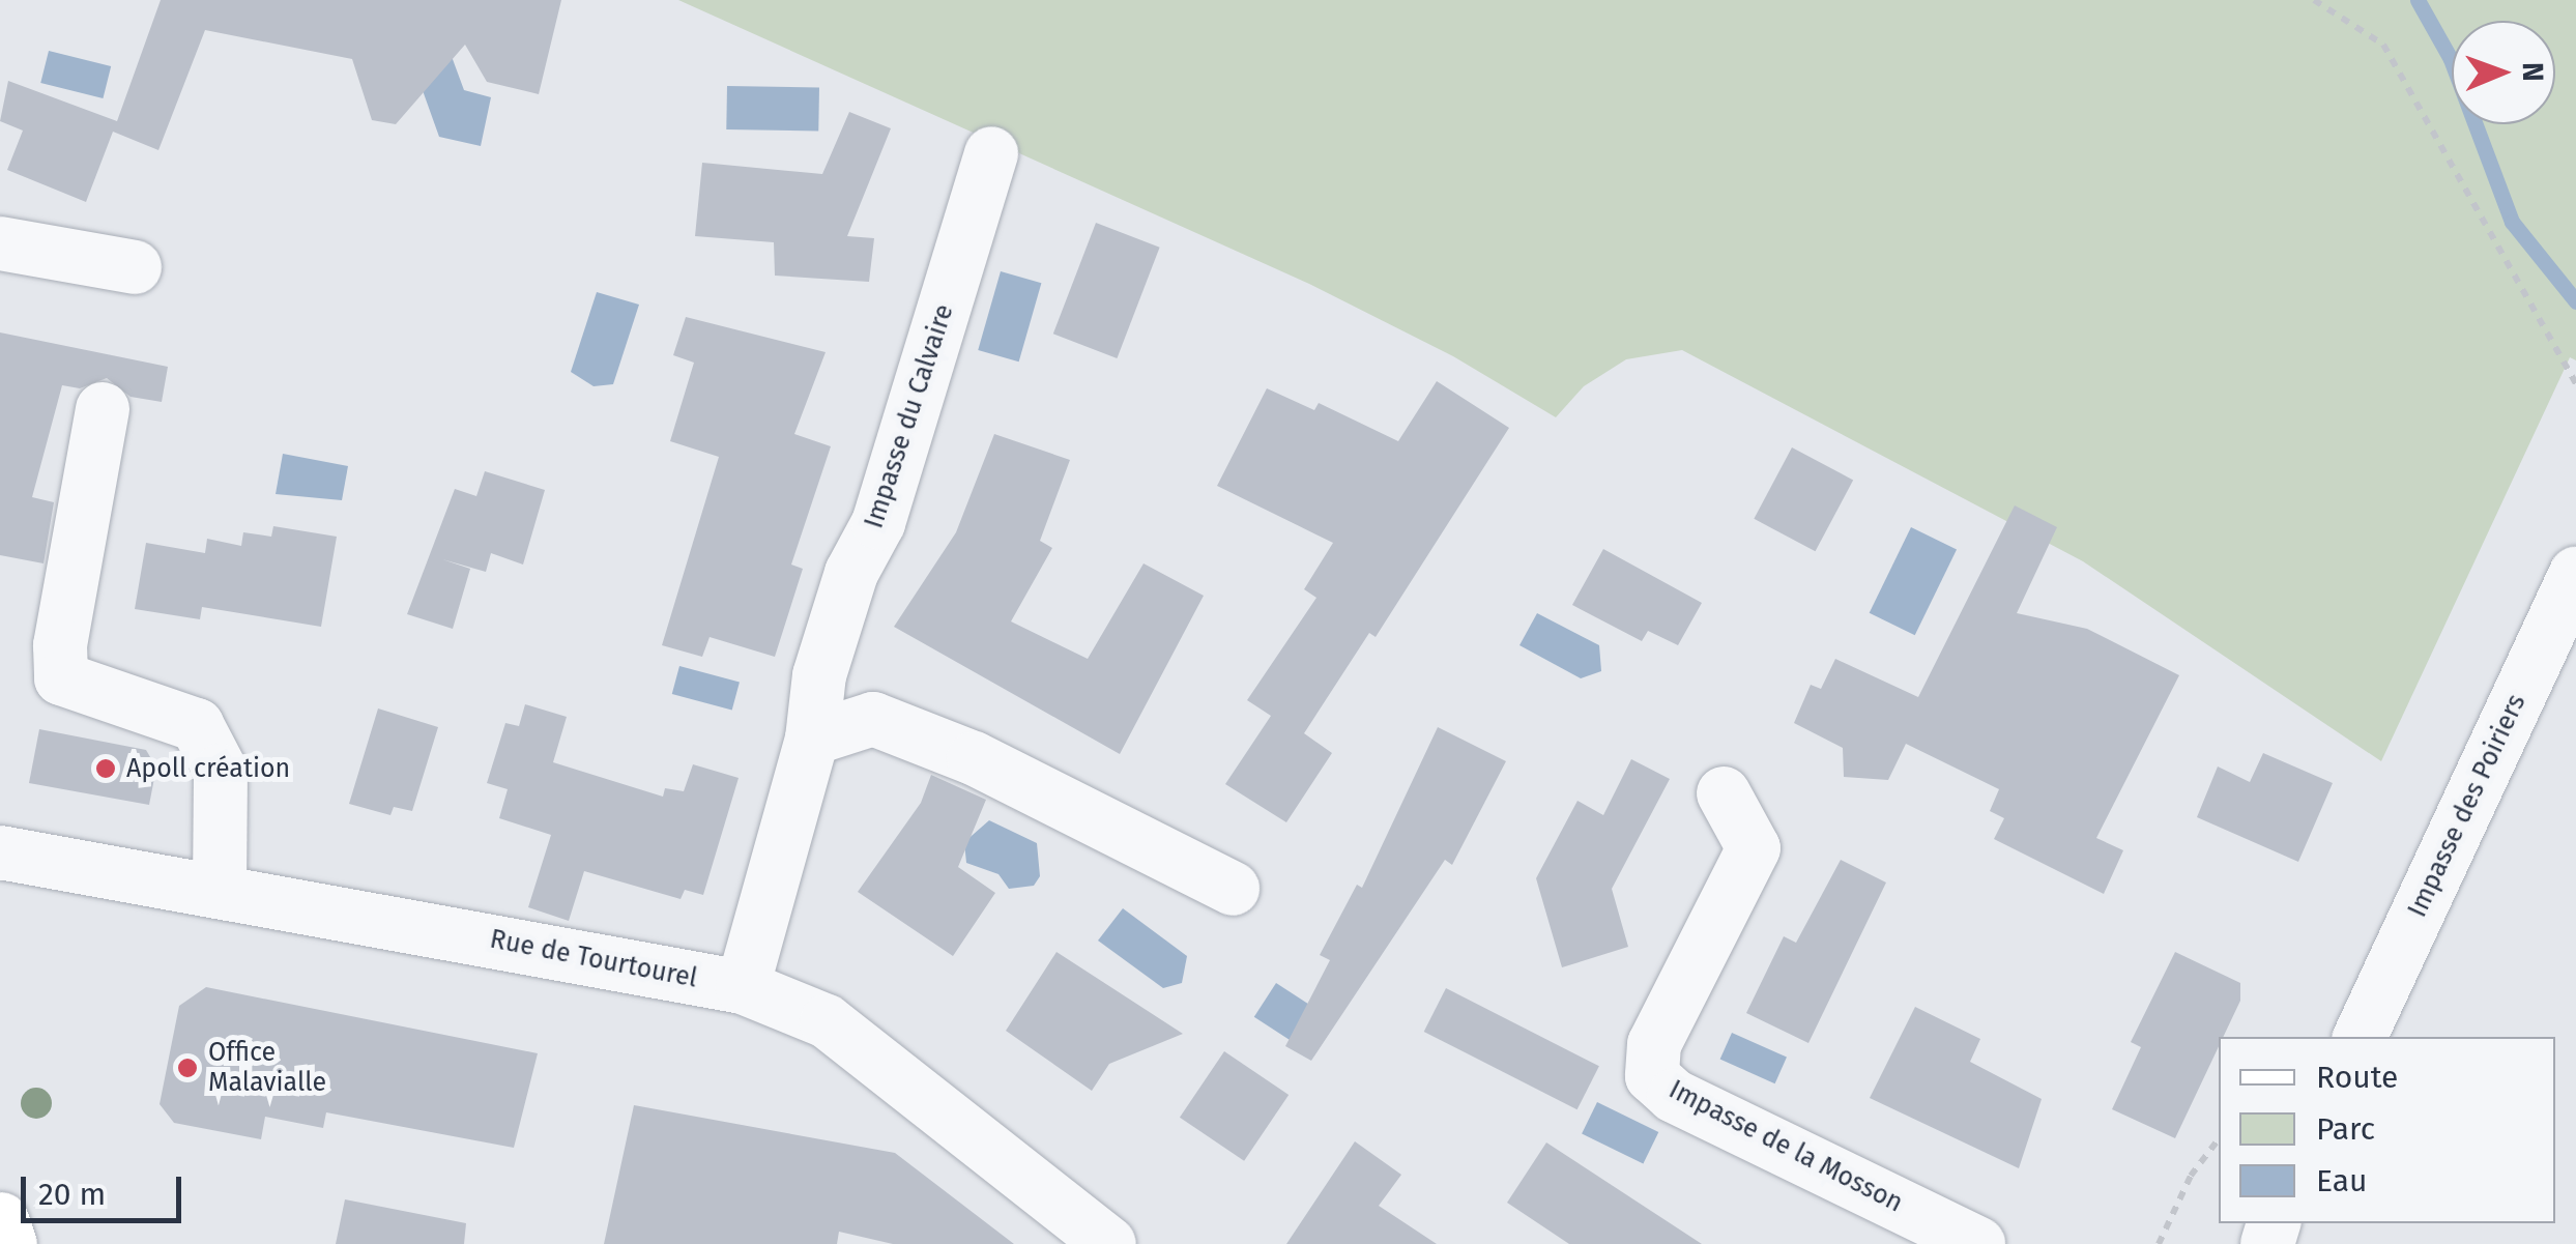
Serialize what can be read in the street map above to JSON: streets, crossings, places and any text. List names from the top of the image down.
{
  "streets": {
    "street": [
      "Impasse du Calvaire",
      "Impasse des Poiriers",
      "Rue de Tourtourel",
      "Impasse de la Mosson"
    ]
  },
  "crossings": [
    ["Impasse du Calvaire", "Rue de Tourtourel"]
  ],
  "places": ["Apoll création", "Office Malavialle"],
  "legend": ["Route", "Parc", "Eau"],
  "scale_bar": "20 m",
  "north": "right"
}
